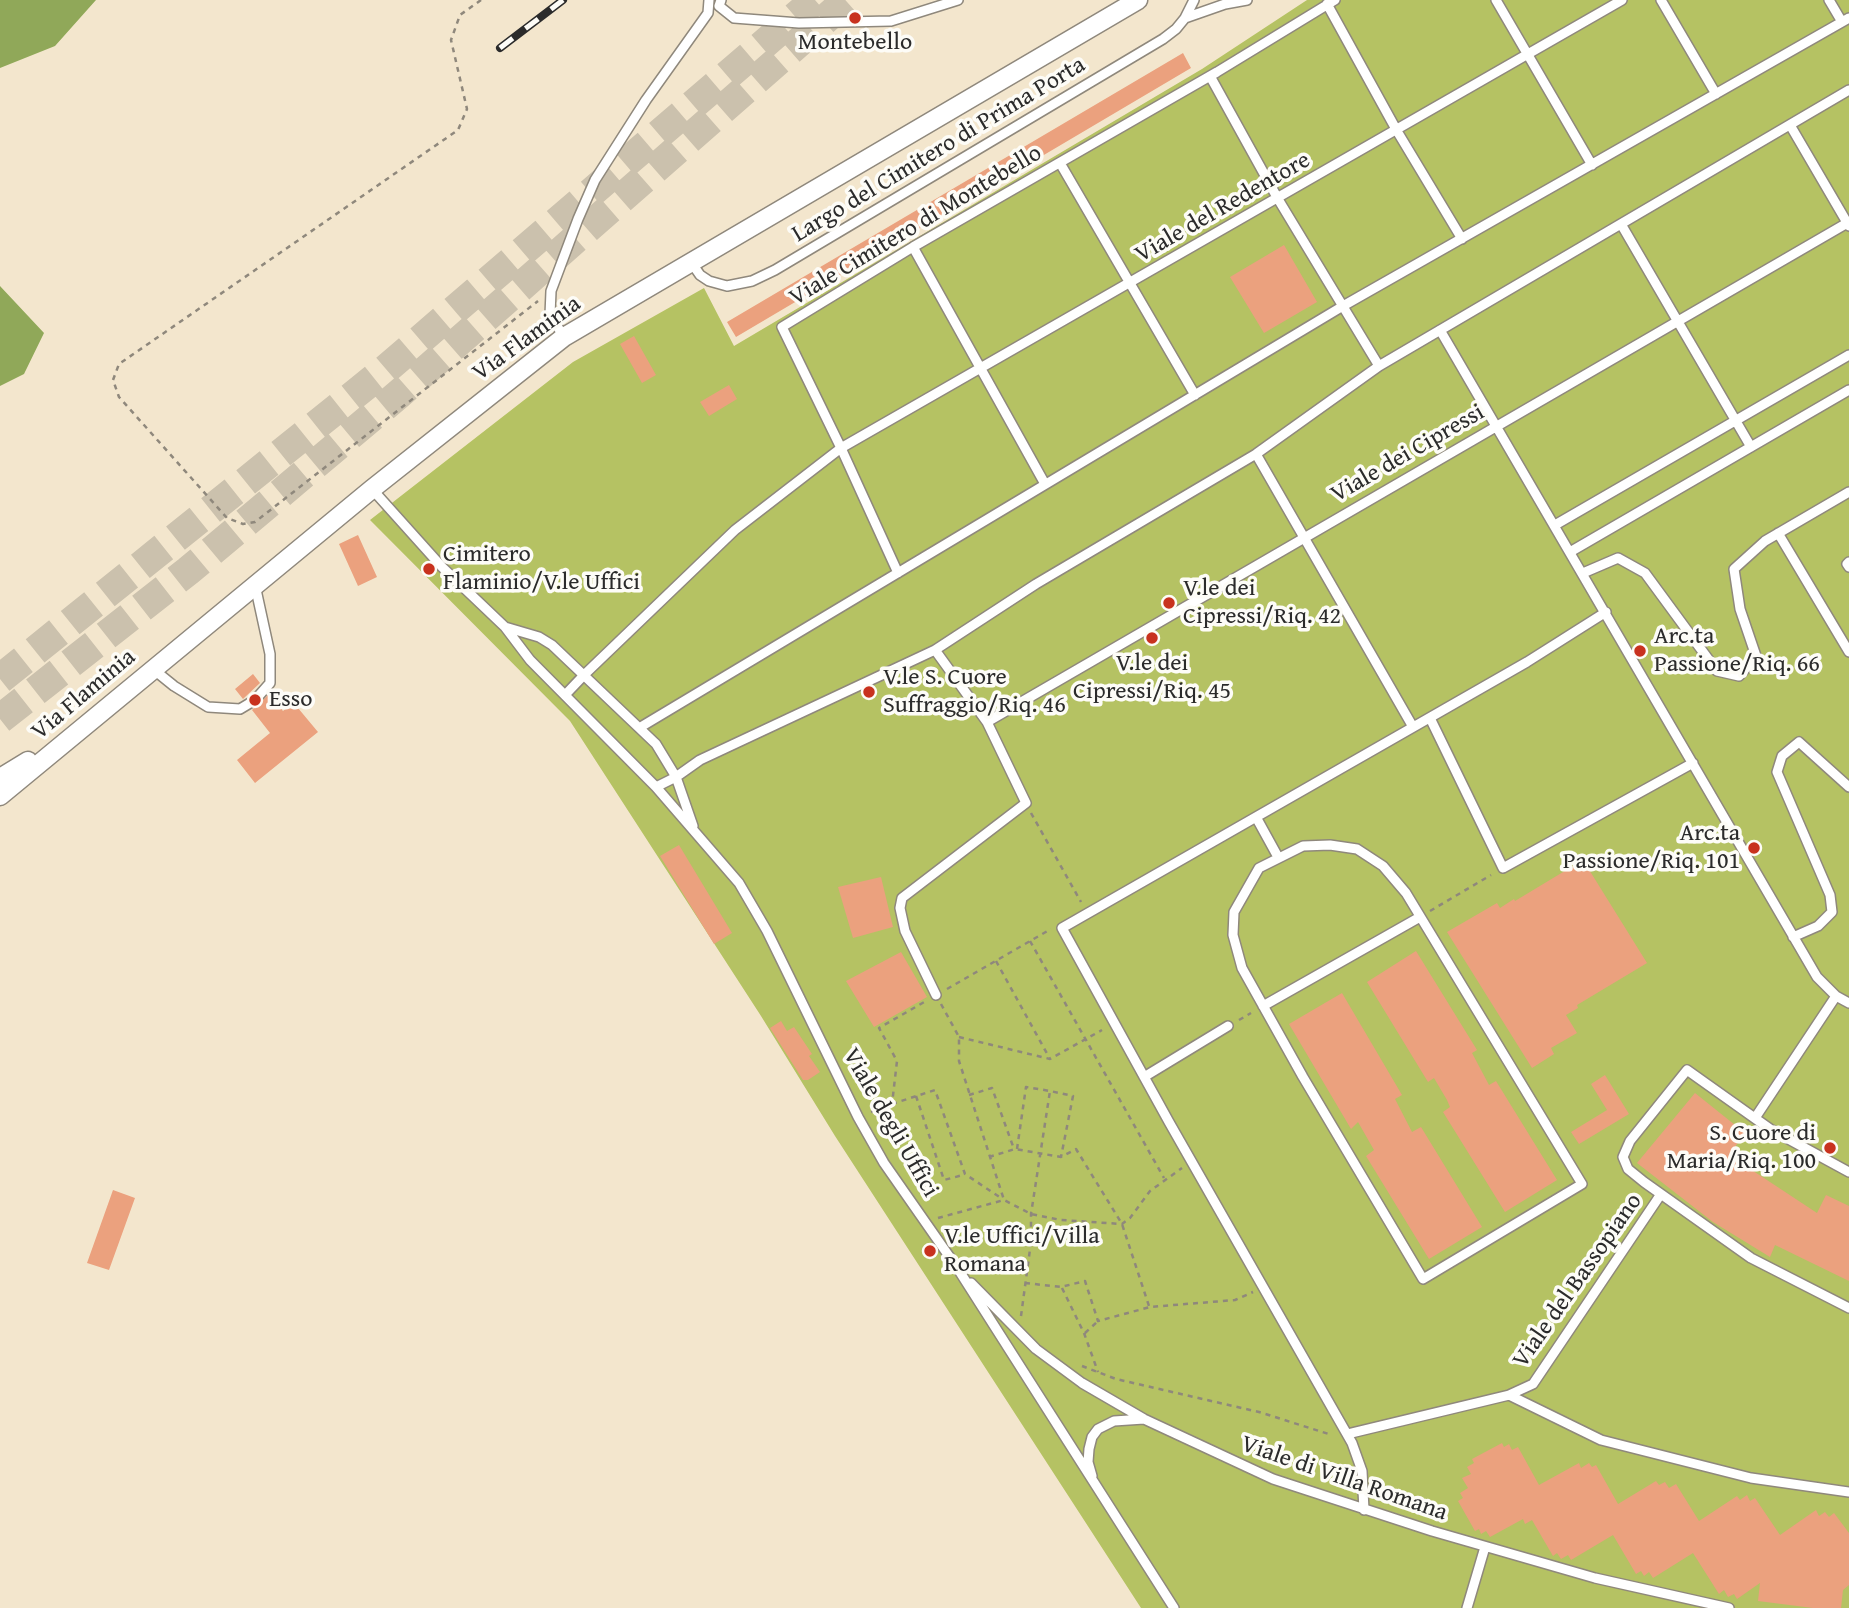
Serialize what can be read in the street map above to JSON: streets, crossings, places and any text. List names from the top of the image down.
{
  "streets": {
    "street": ["Via Flaminia"],
    "lane": [
      "Largo del Cimitero di Prima Porta",
      "Viale del Redentore",
      "Viale Cimitero di Montebello",
      "Viale dei Cipressi",
      "Viale degli Uffici",
      "Viale del Bassopiano",
      "Viale di Villa Romana"
    ]
  },
  "crossings": [
    ["Largo del Cimitero di Prima Porta", "Via Flaminia"],
    ["Viale del Redentore", "Viale Cimitero di Montebello"],
    ["Via Flaminia", "Viale degli Uffici"],
    ["Viale degli Uffici", "Viale di Villa Romana"]
  ],
  "places": [
    "Montebello",
    "Cimitero Flaminio/V.le Uffici",
    "V.le dei Cipressi/Riq. 42",
    "V.le dei Cipressi/Riq. 45",
    "Arc.ta Passione/Riq. 66",
    "V.le S. Cuore Suffraggio/Riq. 46",
    "Esso",
    "Arc.ta Passione/Riq. 101",
    "S. Cuore di Maria/Riq. 100",
    "V.le Uffici/Villa Romana"
  ]
}
